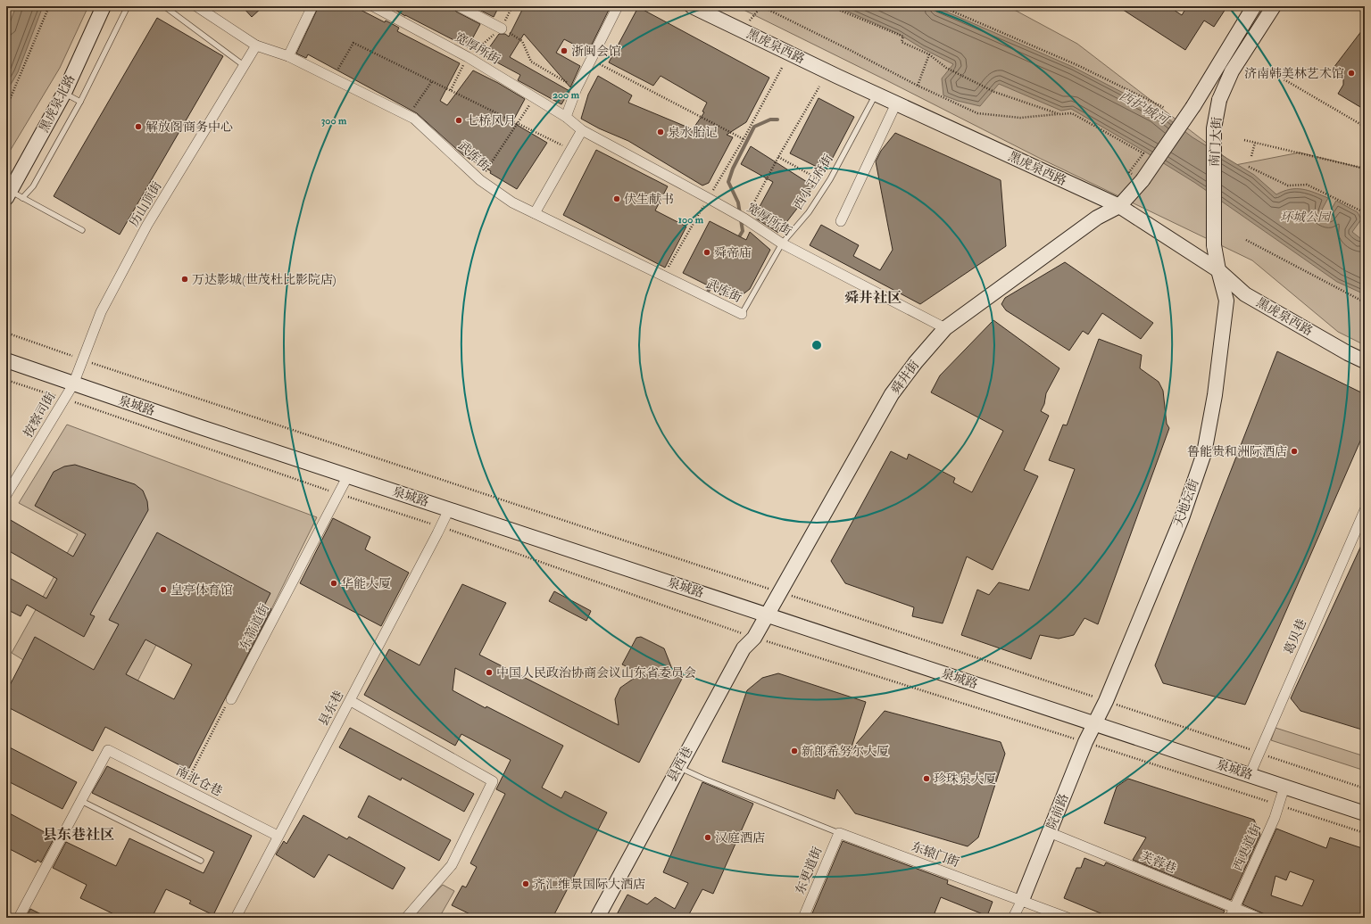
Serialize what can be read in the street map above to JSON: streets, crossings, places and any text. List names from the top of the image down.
{
  "streets": {
    "main road": [
      "黑虎泉西路",
      "黑虎泉北路",
      "南门大街",
      "舜井街",
      "泉城路",
      "天地坛街",
      "县西巷",
      "院前路"
    ],
    "street": [
      "宽厚所街",
      "武库街",
      "历山顶街",
      "按察司街",
      "东箭道街",
      "葛贝巷",
      "县东巷",
      "南北仓巷",
      "西更道街",
      "东辕门街",
      "芙蓉巷",
      "东更道街"
    ],
    "lane": ["西小王府街"]
  },
  "crossings": [
    ["黑虎泉西路", "南门大街"],
    ["黑虎泉西路", "西小王府街"],
    ["黑虎泉西路", "舜井街"],
    ["黑虎泉西路", "天地坛街"],
    ["宽厚所街", "西小王府街"],
    ["宽厚所街", "舜井街"],
    ["南门大街", "天地坛街"],
    ["武库街", "西小王府街"],
    ["武库街", "历山顶街"],
    ["历山顶街", "泉城路"],
    ["历山顶街", "按察司街"],
    ["舜井街", "泉城路"],
    ["舜井街", "县西巷"],
    ["泉城路", "按察司街"],
    ["泉城路", "天地坛街"],
    ["泉城路", "东箭道街"],
    ["泉城路", "葛贝巷"],
    ["泉城路", "县东巷"],
    ["泉城路", "县西巷"],
    ["泉城路", "院前路"],
    ["泉城路", "西更道街"],
    ["天地坛街", "院前路"],
    ["县东巷", "南北仓巷"],
    ["院前路", "东辕门街"],
    ["院前路", "芙蓉巷"],
    ["西更道街", "芙蓉巷"],
    ["东辕门街", "东更道街"]
  ],
  "districts": ["舜井社区", "县东巷社区"],
  "water": ["西护城河"],
  "parks": ["环城公园"],
  "places": [
    "浙闽会馆",
    "济南韩美林艺术馆",
    "七桥风月",
    "解放阁商务中心",
    "泉水胎记",
    "伏生献书",
    "舜帝庙",
    "万达影城(世茂杜比影院店)",
    "鲁能贵和洲际酒店",
    "华能大厦",
    "皇亭体育馆",
    "中国人民政治协商会议山东省委员会",
    "新郎希努尔大厦",
    "珍珠泉大厦",
    "汉庭酒店",
    "齐汇维景国际大酒店"
  ],
  "rings": ["200 m", "300 m", "100 m"]
}
